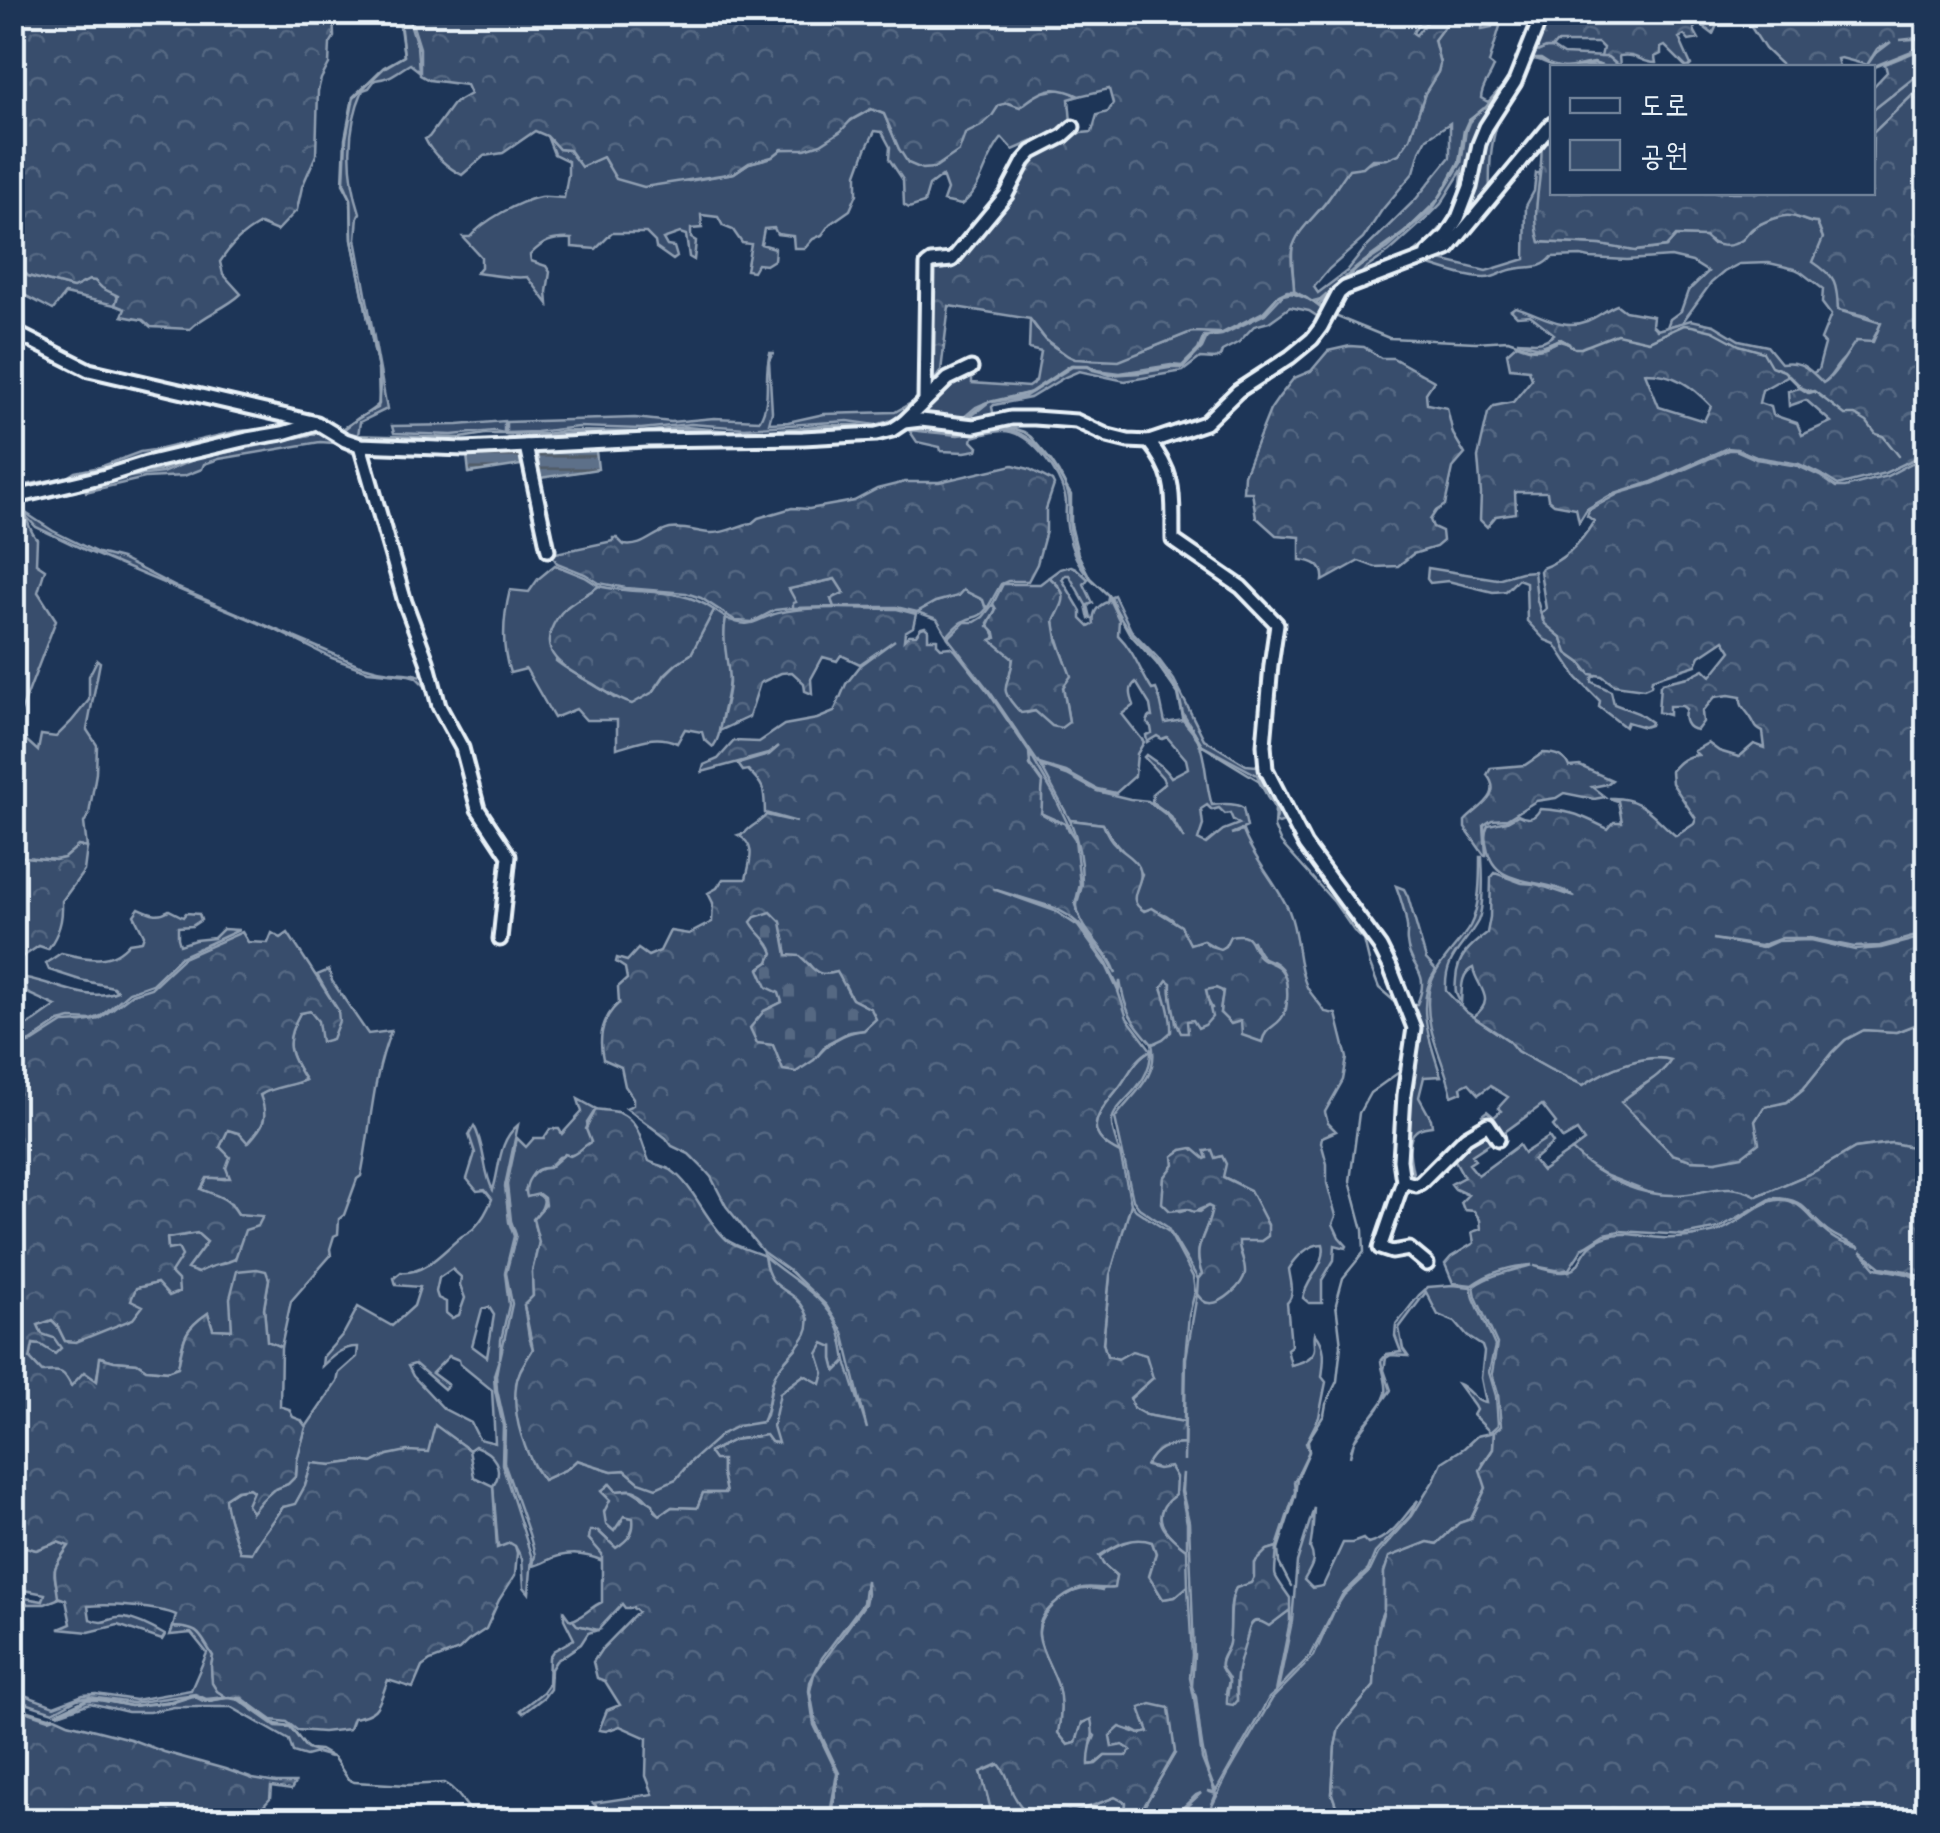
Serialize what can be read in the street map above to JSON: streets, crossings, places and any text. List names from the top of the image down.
{
  "legend": ["도로", "공원"]
}
